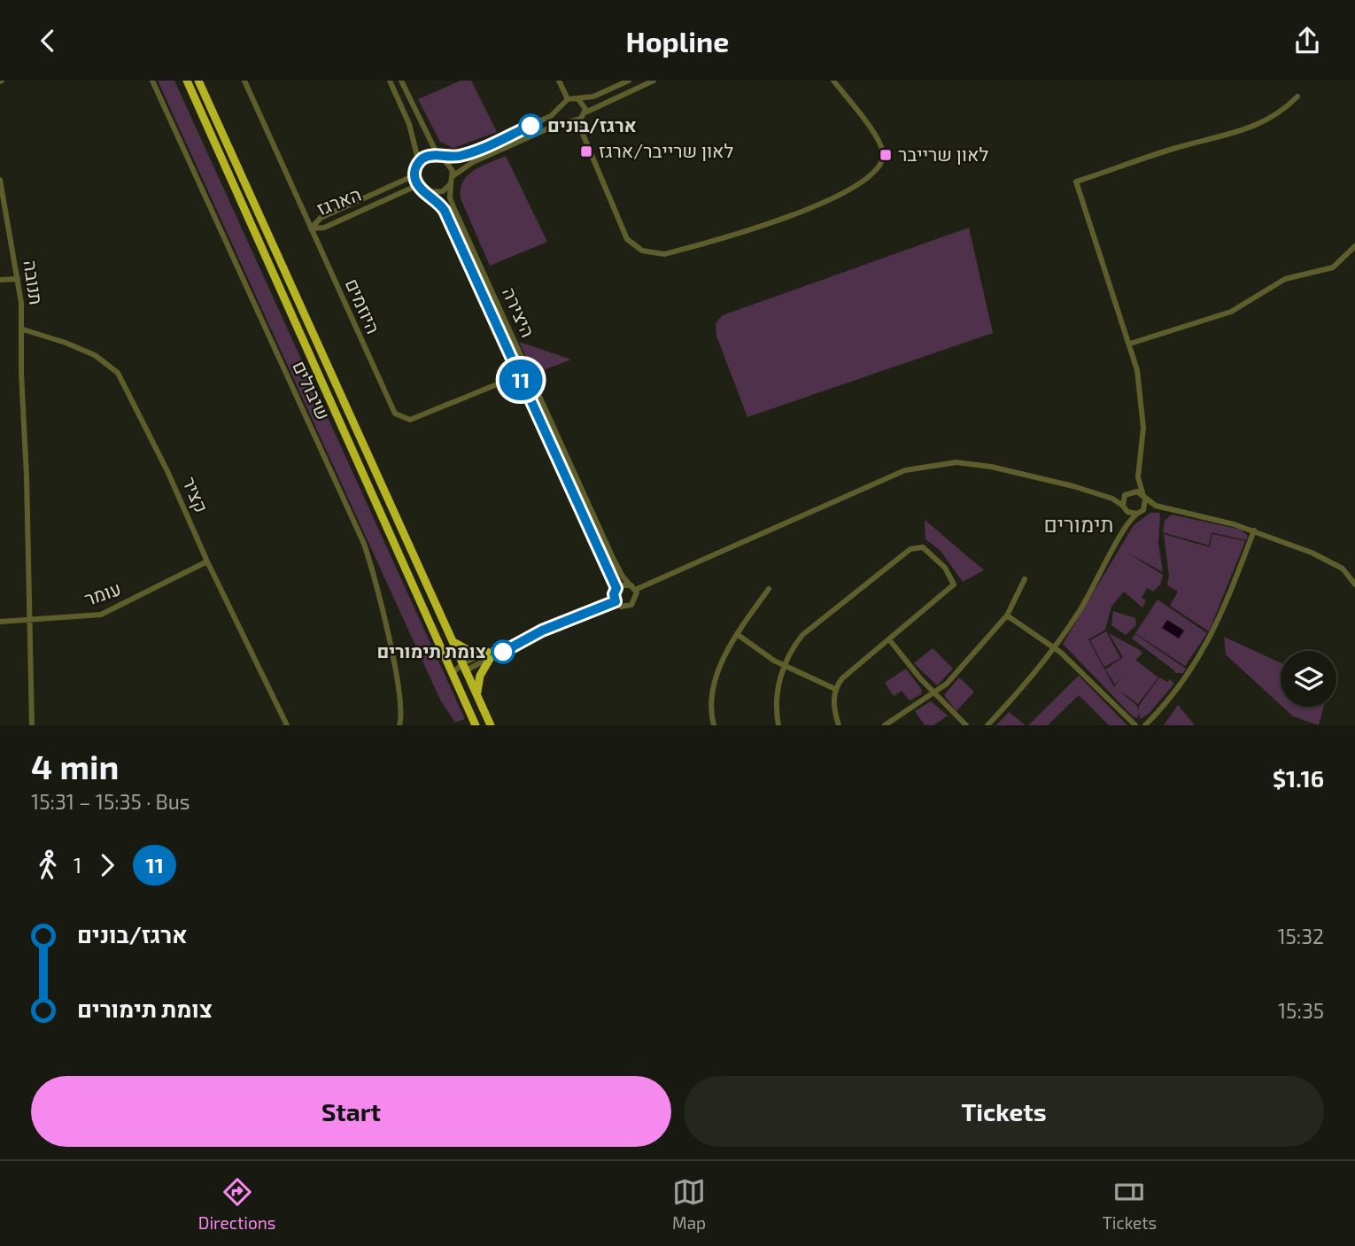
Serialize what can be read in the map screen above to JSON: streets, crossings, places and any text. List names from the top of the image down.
{
  "streets": {
    "street": [
      "הארגז",
      "תנובה",
      "היוזמים",
      "היצירה",
      "שיבולים",
      "קציר",
      "עומר"
    ]
  },
  "crossings": [
    ["הארגז", "היוזמים"],
    ["הארגז", "היצירה"],
    ["תנובה", "קציר"],
    ["תנובה", "עומר"],
    ["היוזמים", "היצירה"],
    ["קציר", "עומר"]
  ],
  "districts": ["תימורים"],
  "places": {
    "other": ["ארגז/בונים", "צומת תימורים"],
    "transit": ["לאון שרייבר/ארגז", "לאון שרייבר"]
  },
  "lines": ["bus line 11"],
  "page": {
    "header": "Hopline",
    "on_map": "11",
    "heading": ["4 min", "15:31 – 15:35 · Bus", "$1.16"],
    "legs": ["1", "11"],
    "list": [
      {
        "name": "ארגז/בונים",
        "value": "15:32"
      },
      {
        "name": "צומת תימורים",
        "value": "15:35"
      }
    ],
    "buttons": ["Start", "Tickets"],
    "tabs": ["Directions", "Map", "Tickets"]
  }
}
